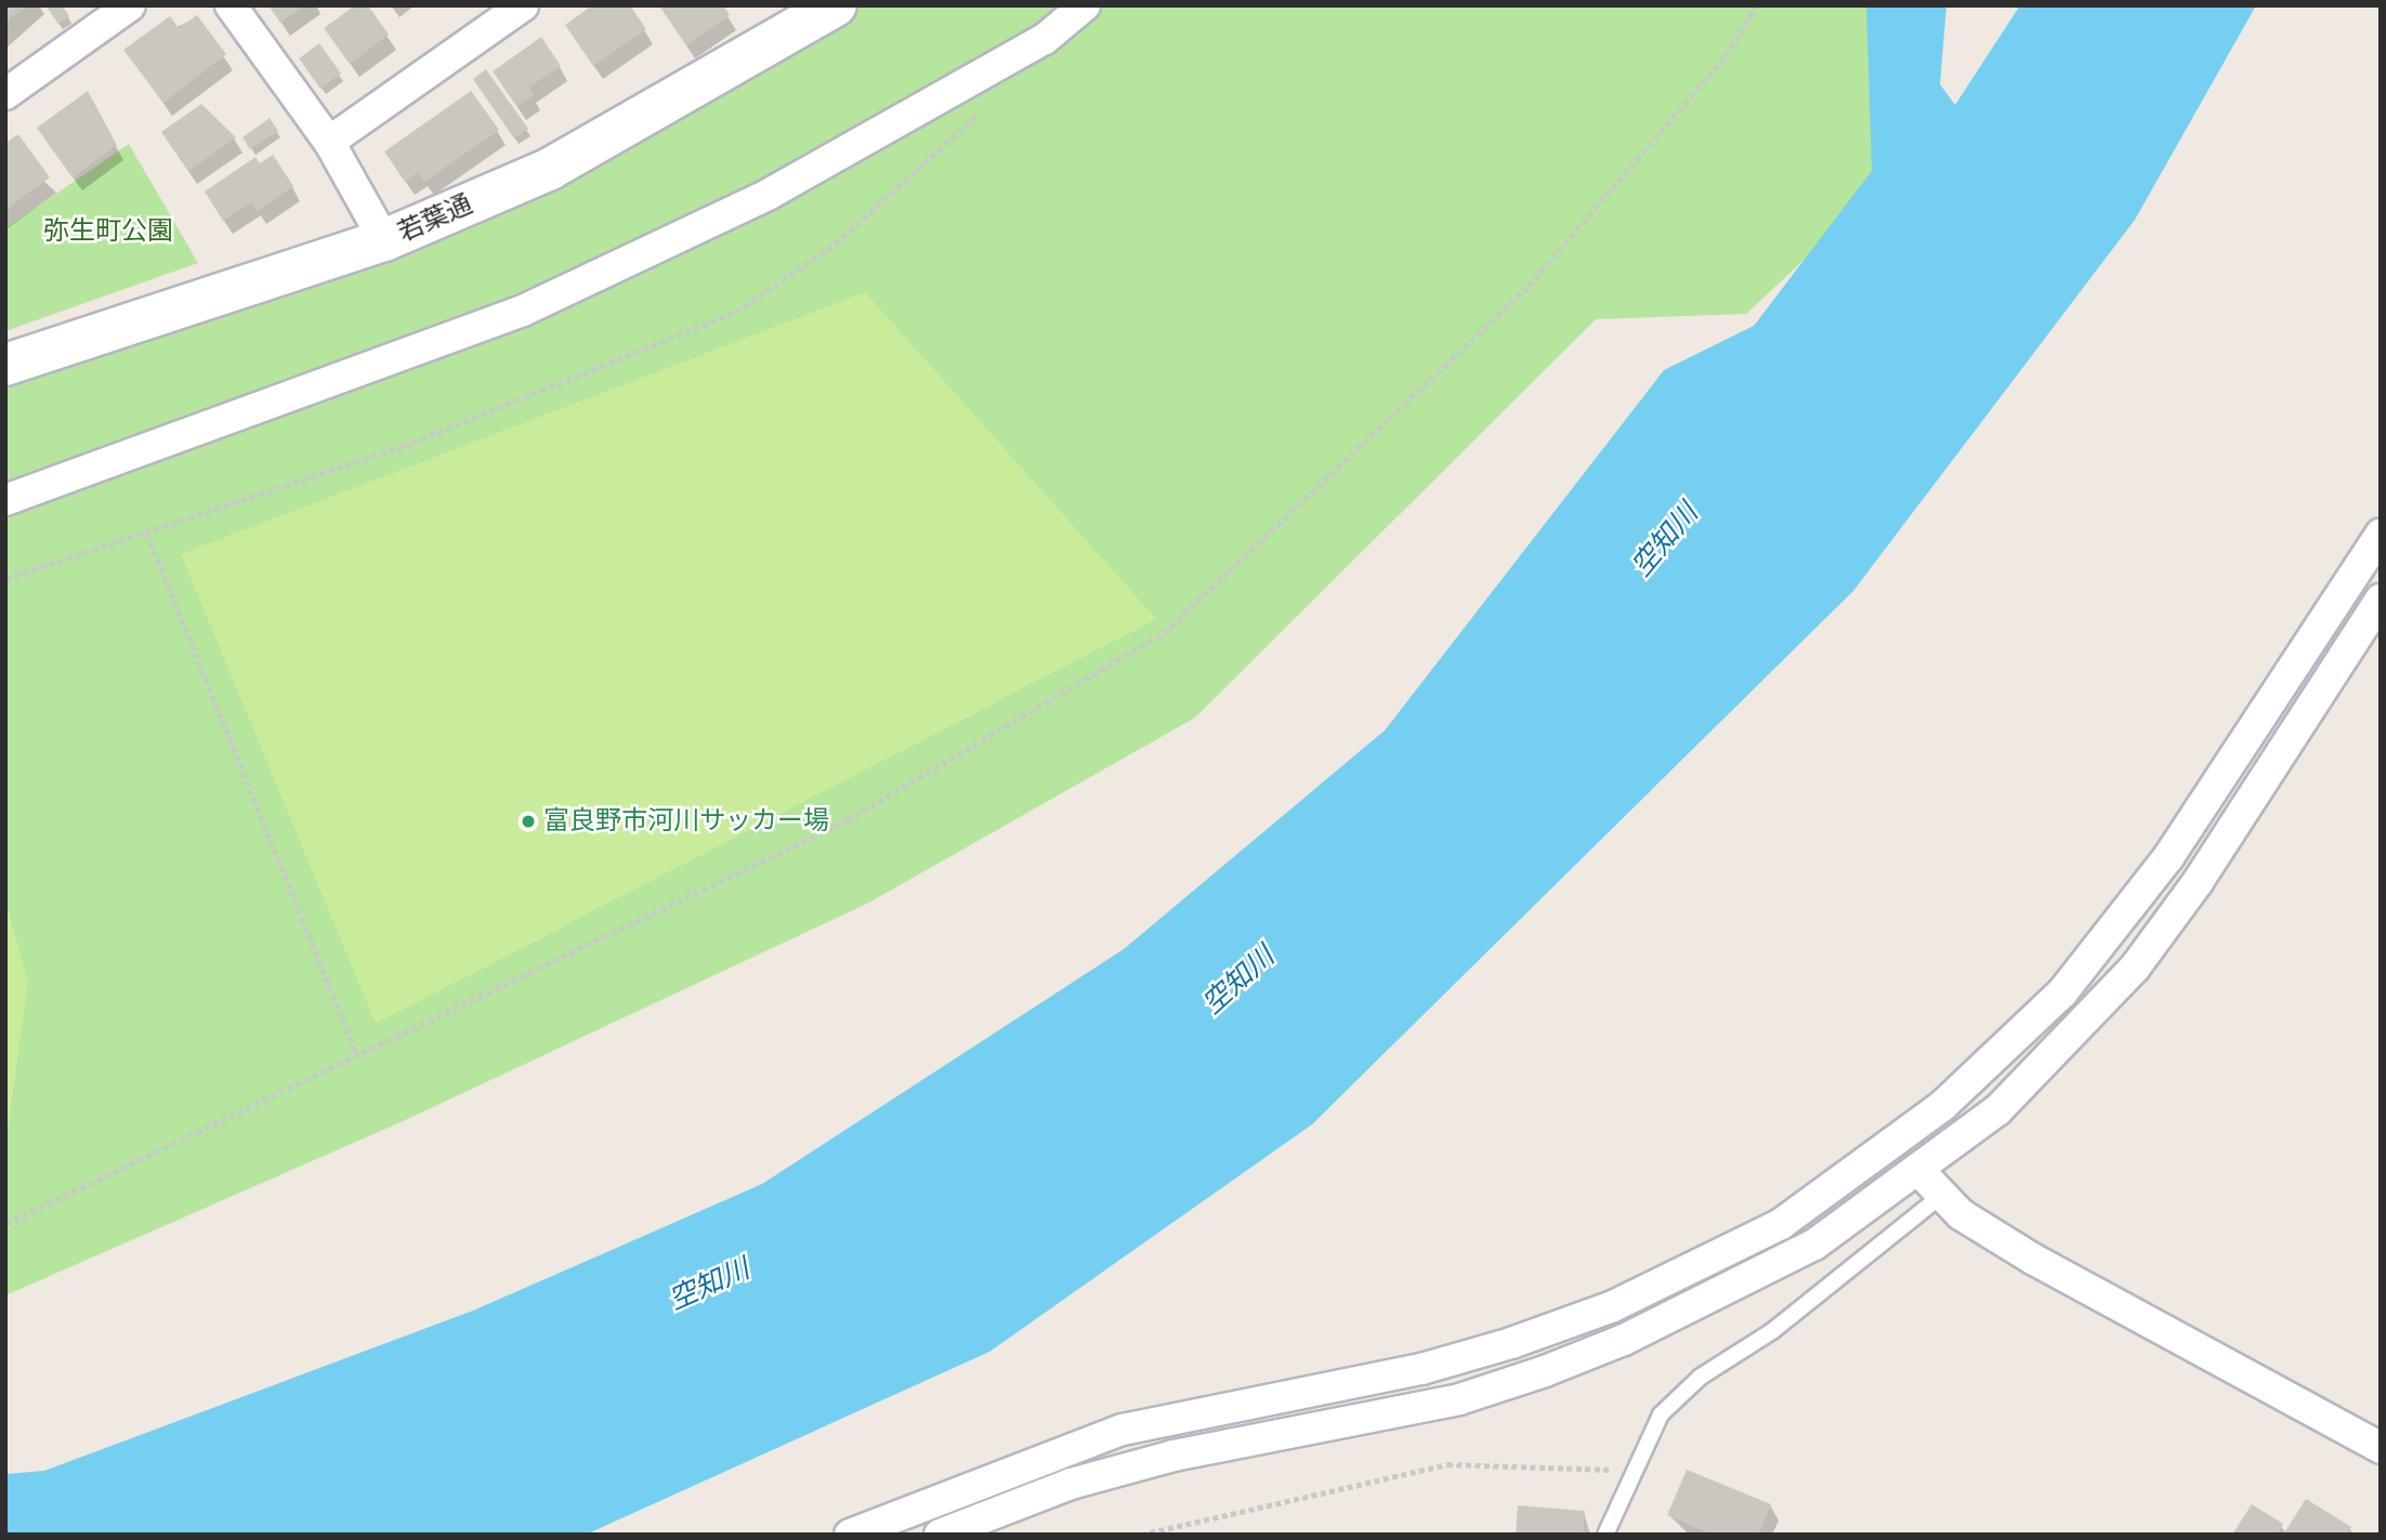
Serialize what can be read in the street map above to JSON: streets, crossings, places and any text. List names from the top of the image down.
{
  "streets": {
    "street": ["若葉通"]
  },
  "water": ["空知川"],
  "parks": ["弥生町公園"],
  "places": ["富良野市河川サッカー場"]
}
